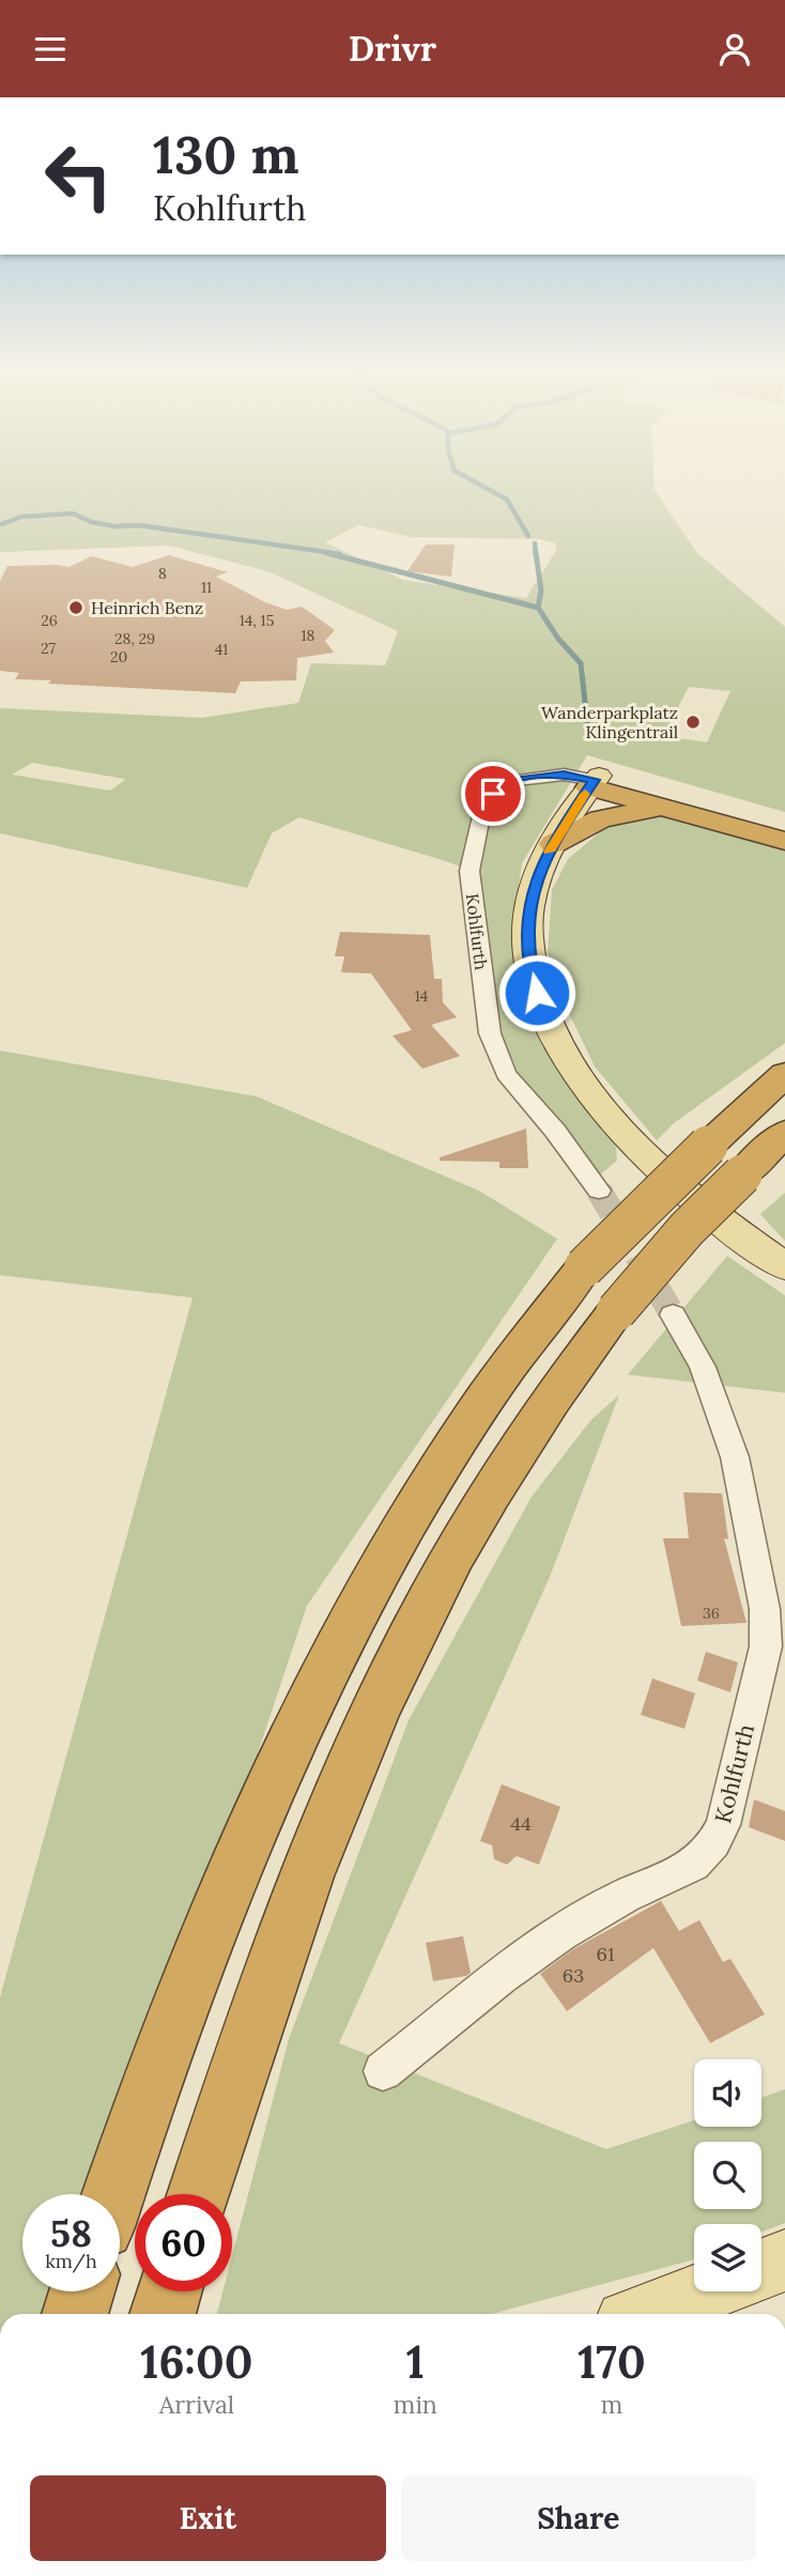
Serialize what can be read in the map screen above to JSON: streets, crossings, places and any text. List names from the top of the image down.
{
  "streets": {
    "street": ["Kohlfurth"]
  },
  "places": ["Heinrich Benz", "Wanderparkplatz Klingentrail"],
  "house_numbers": [
    "8",
    "11",
    "26",
    "14, 15",
    "18",
    "28, 29",
    "27",
    "41",
    "20",
    "14",
    "36",
    "44",
    "61",
    "63"
  ],
  "page": {
    "header": "Drivr",
    "turn": ["130 m", "Kohlfurth"],
    "speed": "58 km/h",
    "limit": "60",
    "eta": [
      "16:00",
      "Arrival",
      "1",
      "min",
      "170",
      "m"
    ],
    "buttons": ["Exit", "Share"]
  }
}
